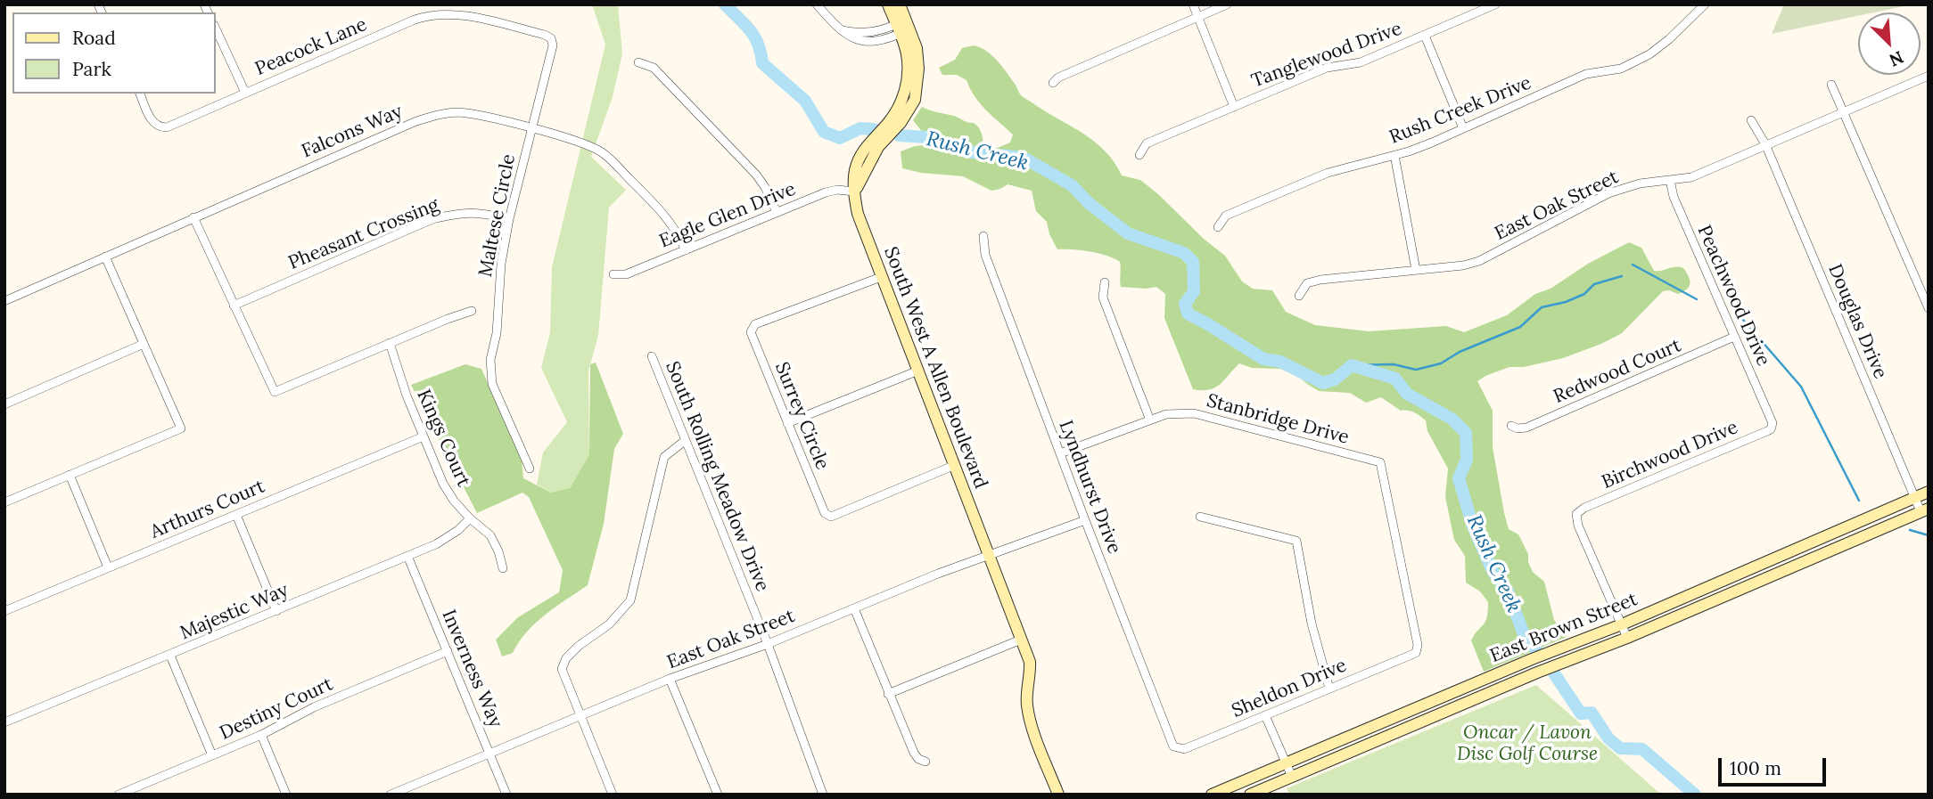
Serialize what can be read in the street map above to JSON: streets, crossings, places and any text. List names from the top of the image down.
{
  "streets": {
    "main road": ["South West A Allen Boulevard", "East Brown Street"],
    "street": [
      "Peacock Lane",
      "Tanglewood Drive",
      "Rush Creek Drive",
      "Falcons Way",
      "East Oak Street",
      "Maltese Circle",
      "Eagle Glen Drive",
      "Pheasant Crossing",
      "Peachwood Drive",
      "Douglas Drive",
      "Redwood Court",
      "Surrey Circle",
      "Stanbridge Drive",
      "Kings Court",
      "Birchwood Drive",
      "South Rolling Meadow Drive",
      "Lyndhurst Drive",
      "Arthurs Court",
      "Majestic Way",
      "Inverness Way",
      "Sheldon Drive",
      "Destiny Court"
    ]
  },
  "crossings": [
    ["Peacock Lane", "Maltese Circle"],
    ["Falcons Way", "Maltese Circle"],
    ["Falcons Way", "Eagle Glen Drive"],
    ["East Oak Street", "Peachwood Drive"],
    ["East Oak Street", "Douglas Drive"],
    ["East Oak Street", "South West A Allen Boulevard"],
    ["East Oak Street", "South Rolling Meadow Drive"],
    ["East Oak Street", "Lyndhurst Drive"],
    ["East Oak Street", "Inverness Way"],
    ["Maltese Circle", "Pheasant Crossing"],
    ["Eagle Glen Drive", "South West A Allen Boulevard"],
    ["Peachwood Drive", "Redwood Court"],
    ["Peachwood Drive", "Birchwood Drive"],
    ["Douglas Drive", "East Brown Street"],
    ["South West A Allen Boulevard", "Surrey Circle"],
    ["Stanbridge Drive", "Lyndhurst Drive"],
    ["Stanbridge Drive", "Sheldon Drive"],
    ["Kings Court", "Arthurs Court"],
    ["Kings Court", "Majestic Way"],
    ["Birchwood Drive", "East Brown Street"],
    ["Lyndhurst Drive", "Sheldon Drive"],
    ["Majestic Way", "Inverness Way"],
    ["Inverness Way", "Destiny Court"]
  ],
  "water": ["Rush Creek"],
  "parks": ["Oncar / Lavon Disc Golf Course"],
  "legend": ["Road", "Park"],
  "scale_bar": "100 m",
  "north": "bottom right"
}
